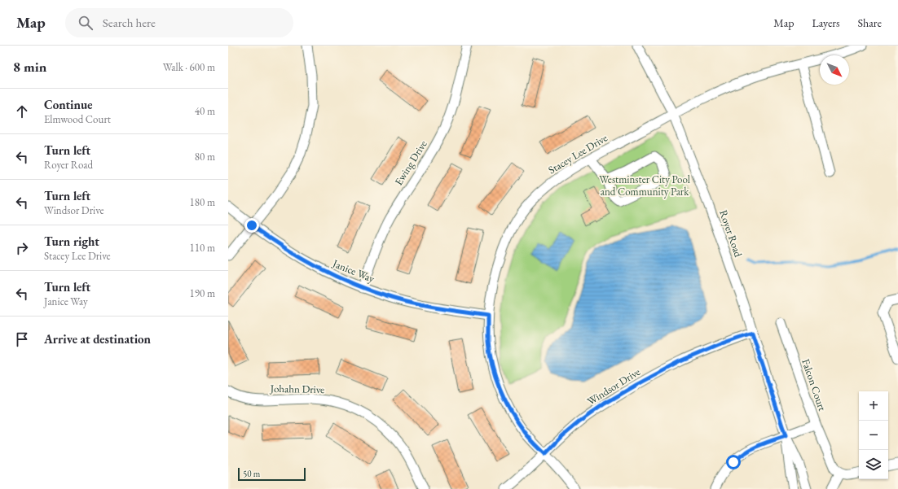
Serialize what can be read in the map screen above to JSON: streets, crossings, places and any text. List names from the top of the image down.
{
  "streets": {
    "street": [
      "Stacey Lee Drive",
      "Ewing Drive",
      "Royer Road",
      "Janice Way",
      "Falcon Court",
      "Windsor Drive",
      "Johahn Drive"
    ]
  },
  "crossings": [
    ["Stacey Lee Drive", "Royer Road"],
    ["Stacey Lee Drive", "Janice Way"],
    ["Stacey Lee Drive", "Windsor Drive"],
    ["Ewing Drive", "Janice Way"],
    ["Royer Road", "Falcon Court"],
    ["Royer Road", "Windsor Drive"]
  ],
  "parks": ["Westminster City Pool and Community Park"],
  "scale_bar": "50 m",
  "north": "bottom right",
  "page": {
    "header": "Map",
    "search": "Search here",
    "nav": ["Map", "Layers", "Share"],
    "heading": ["8 min", "Walk · 600 m"],
    "list": [
      ["Continue", "Elmwood Court", "40 m"],
      ["Turn left", "Royer Road", "80 m"],
      ["Turn left", "Windsor Drive", "180 m"],
      ["Turn right", "Stacey Lee Drive", "110 m"],
      ["Turn left", "Janice Way", "190 m"],
      "Arrive at destination"
    ],
    "map_buttons": ["+", "−"],
    "scale": "50 m"
  }
}
